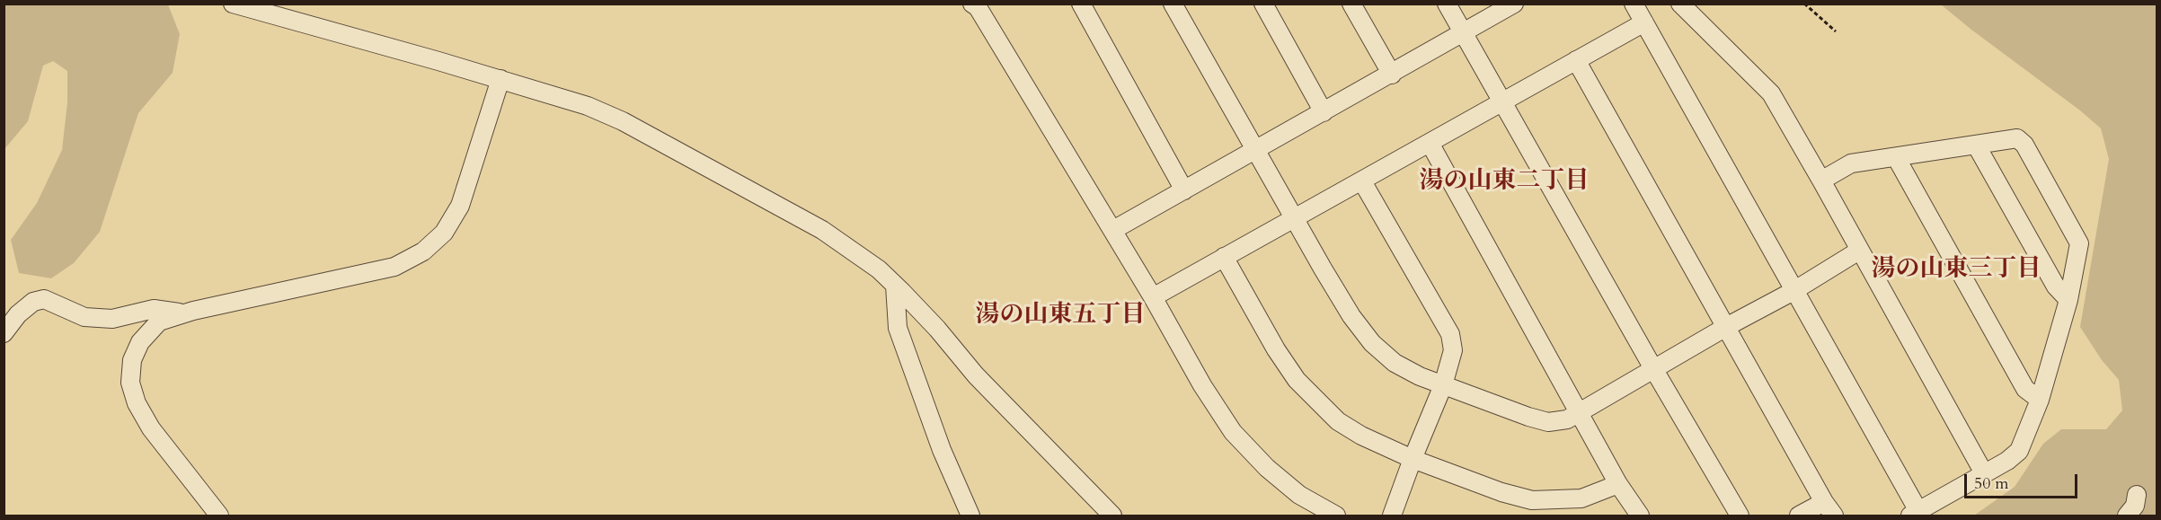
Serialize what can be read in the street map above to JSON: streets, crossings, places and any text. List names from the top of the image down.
{
  "districts": ["湯の山東二丁目", "湯の山東三丁目", "湯の山東五丁目"],
  "scale_bar": "50 m"
}
